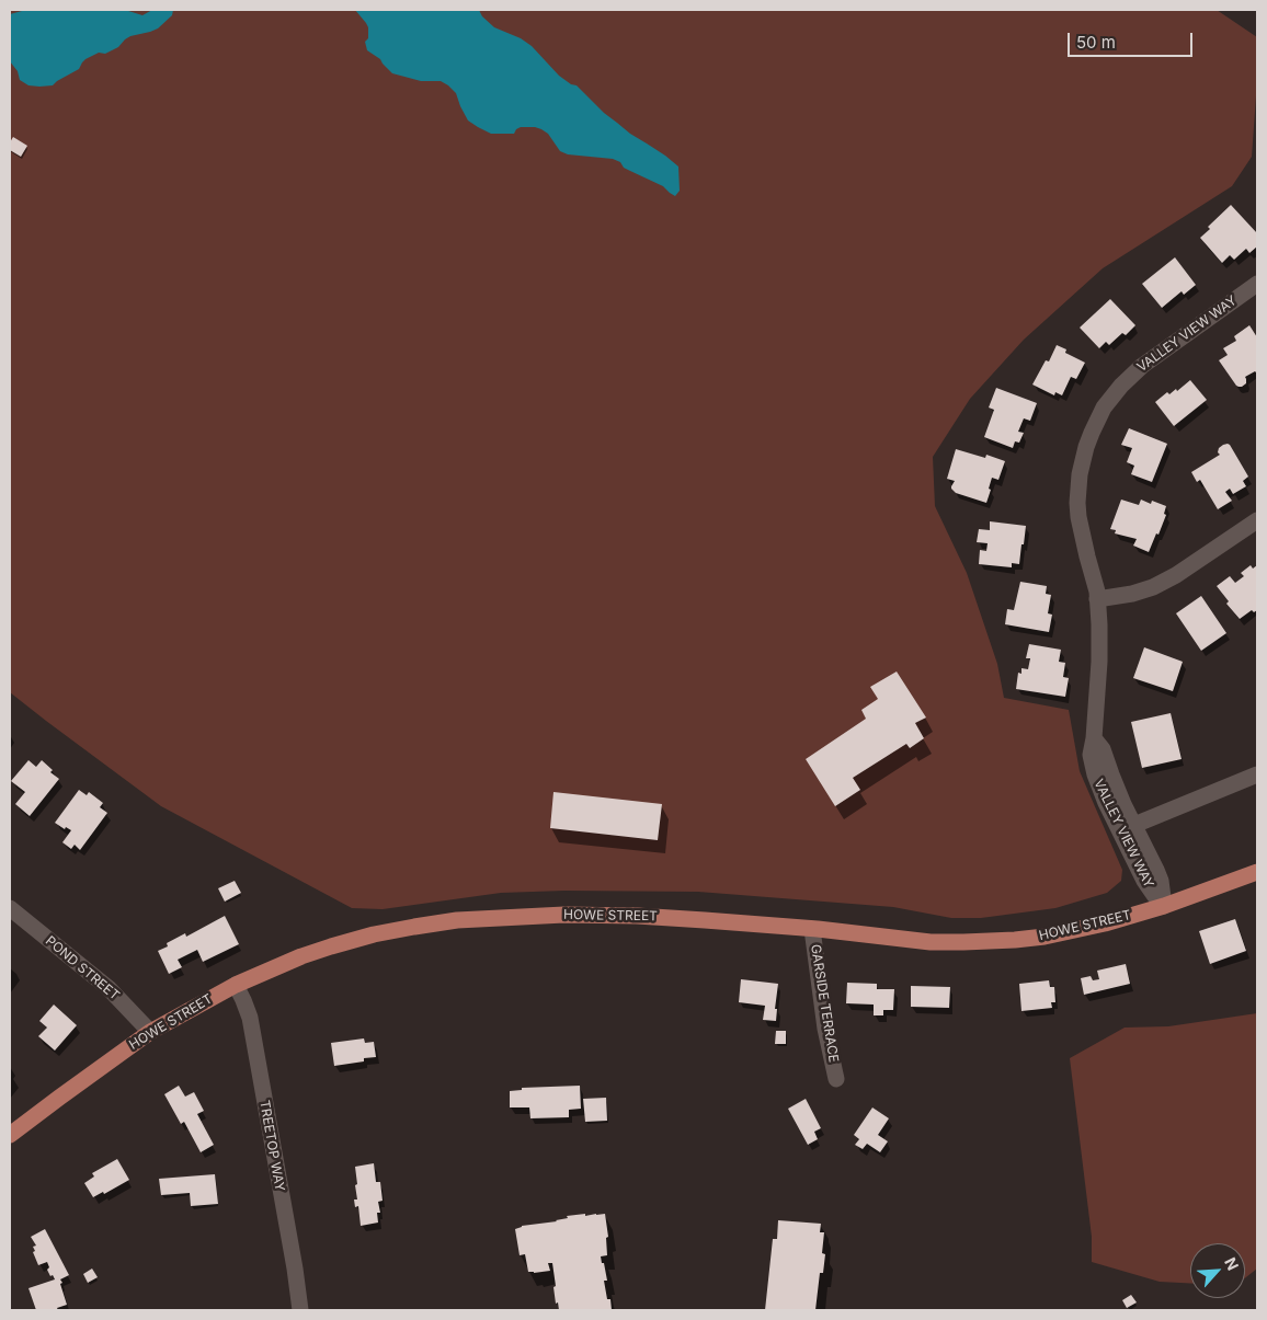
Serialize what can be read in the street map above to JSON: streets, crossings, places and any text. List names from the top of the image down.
{
  "streets": {
    "main road": ["HOWE STREET"],
    "street": [
      "VALLEY VIEW WAY",
      "POND STREET",
      "GARSIDE TERRACE",
      "TREETOP WAY"
    ]
  },
  "crossings": [
    ["VALLEY VIEW WAY", "HOWE STREET"],
    ["HOWE STREET", "POND STREET"],
    ["HOWE STREET", "GARSIDE TERRACE"],
    ["HOWE STREET", "TREETOP WAY"]
  ],
  "scale_bar": "50 m",
  "north": "top right"
}
